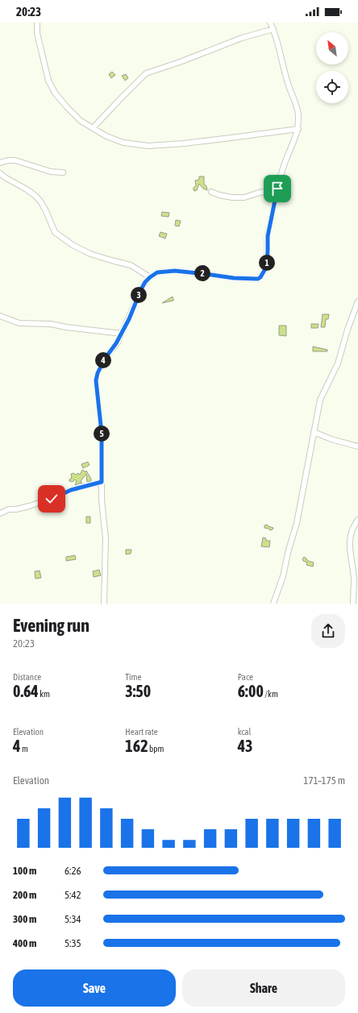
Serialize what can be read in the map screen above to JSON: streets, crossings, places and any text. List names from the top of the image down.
{
  "north": "top left",
  "page": {
    "status": "20:23",
    "pins": [
      "1",
      "2",
      "3",
      "4",
      "5"
    ],
    "heading": ["Evening run", "20:23"],
    "stats": [
      ["Distance", "0.64 km"],
      ["Time", "3:50"],
      ["Pace", "6:00 /km"],
      ["Elevation", "4 m"],
      ["Heart rate", "162 bpm"],
      ["kcal", "43"]
    ],
    "chart": ["Elevation", "171–175 m"],
    "list": [
      {
        "name": "100 m",
        "note": "6:26"
      },
      {
        "name": "200 m",
        "note": "5:42"
      },
      {
        "name": "300 m",
        "note": "5:34"
      },
      {
        "name": "400 m",
        "note": "5:35"
      }
    ],
    "buttons": ["Save", "Share"]
  }
}
